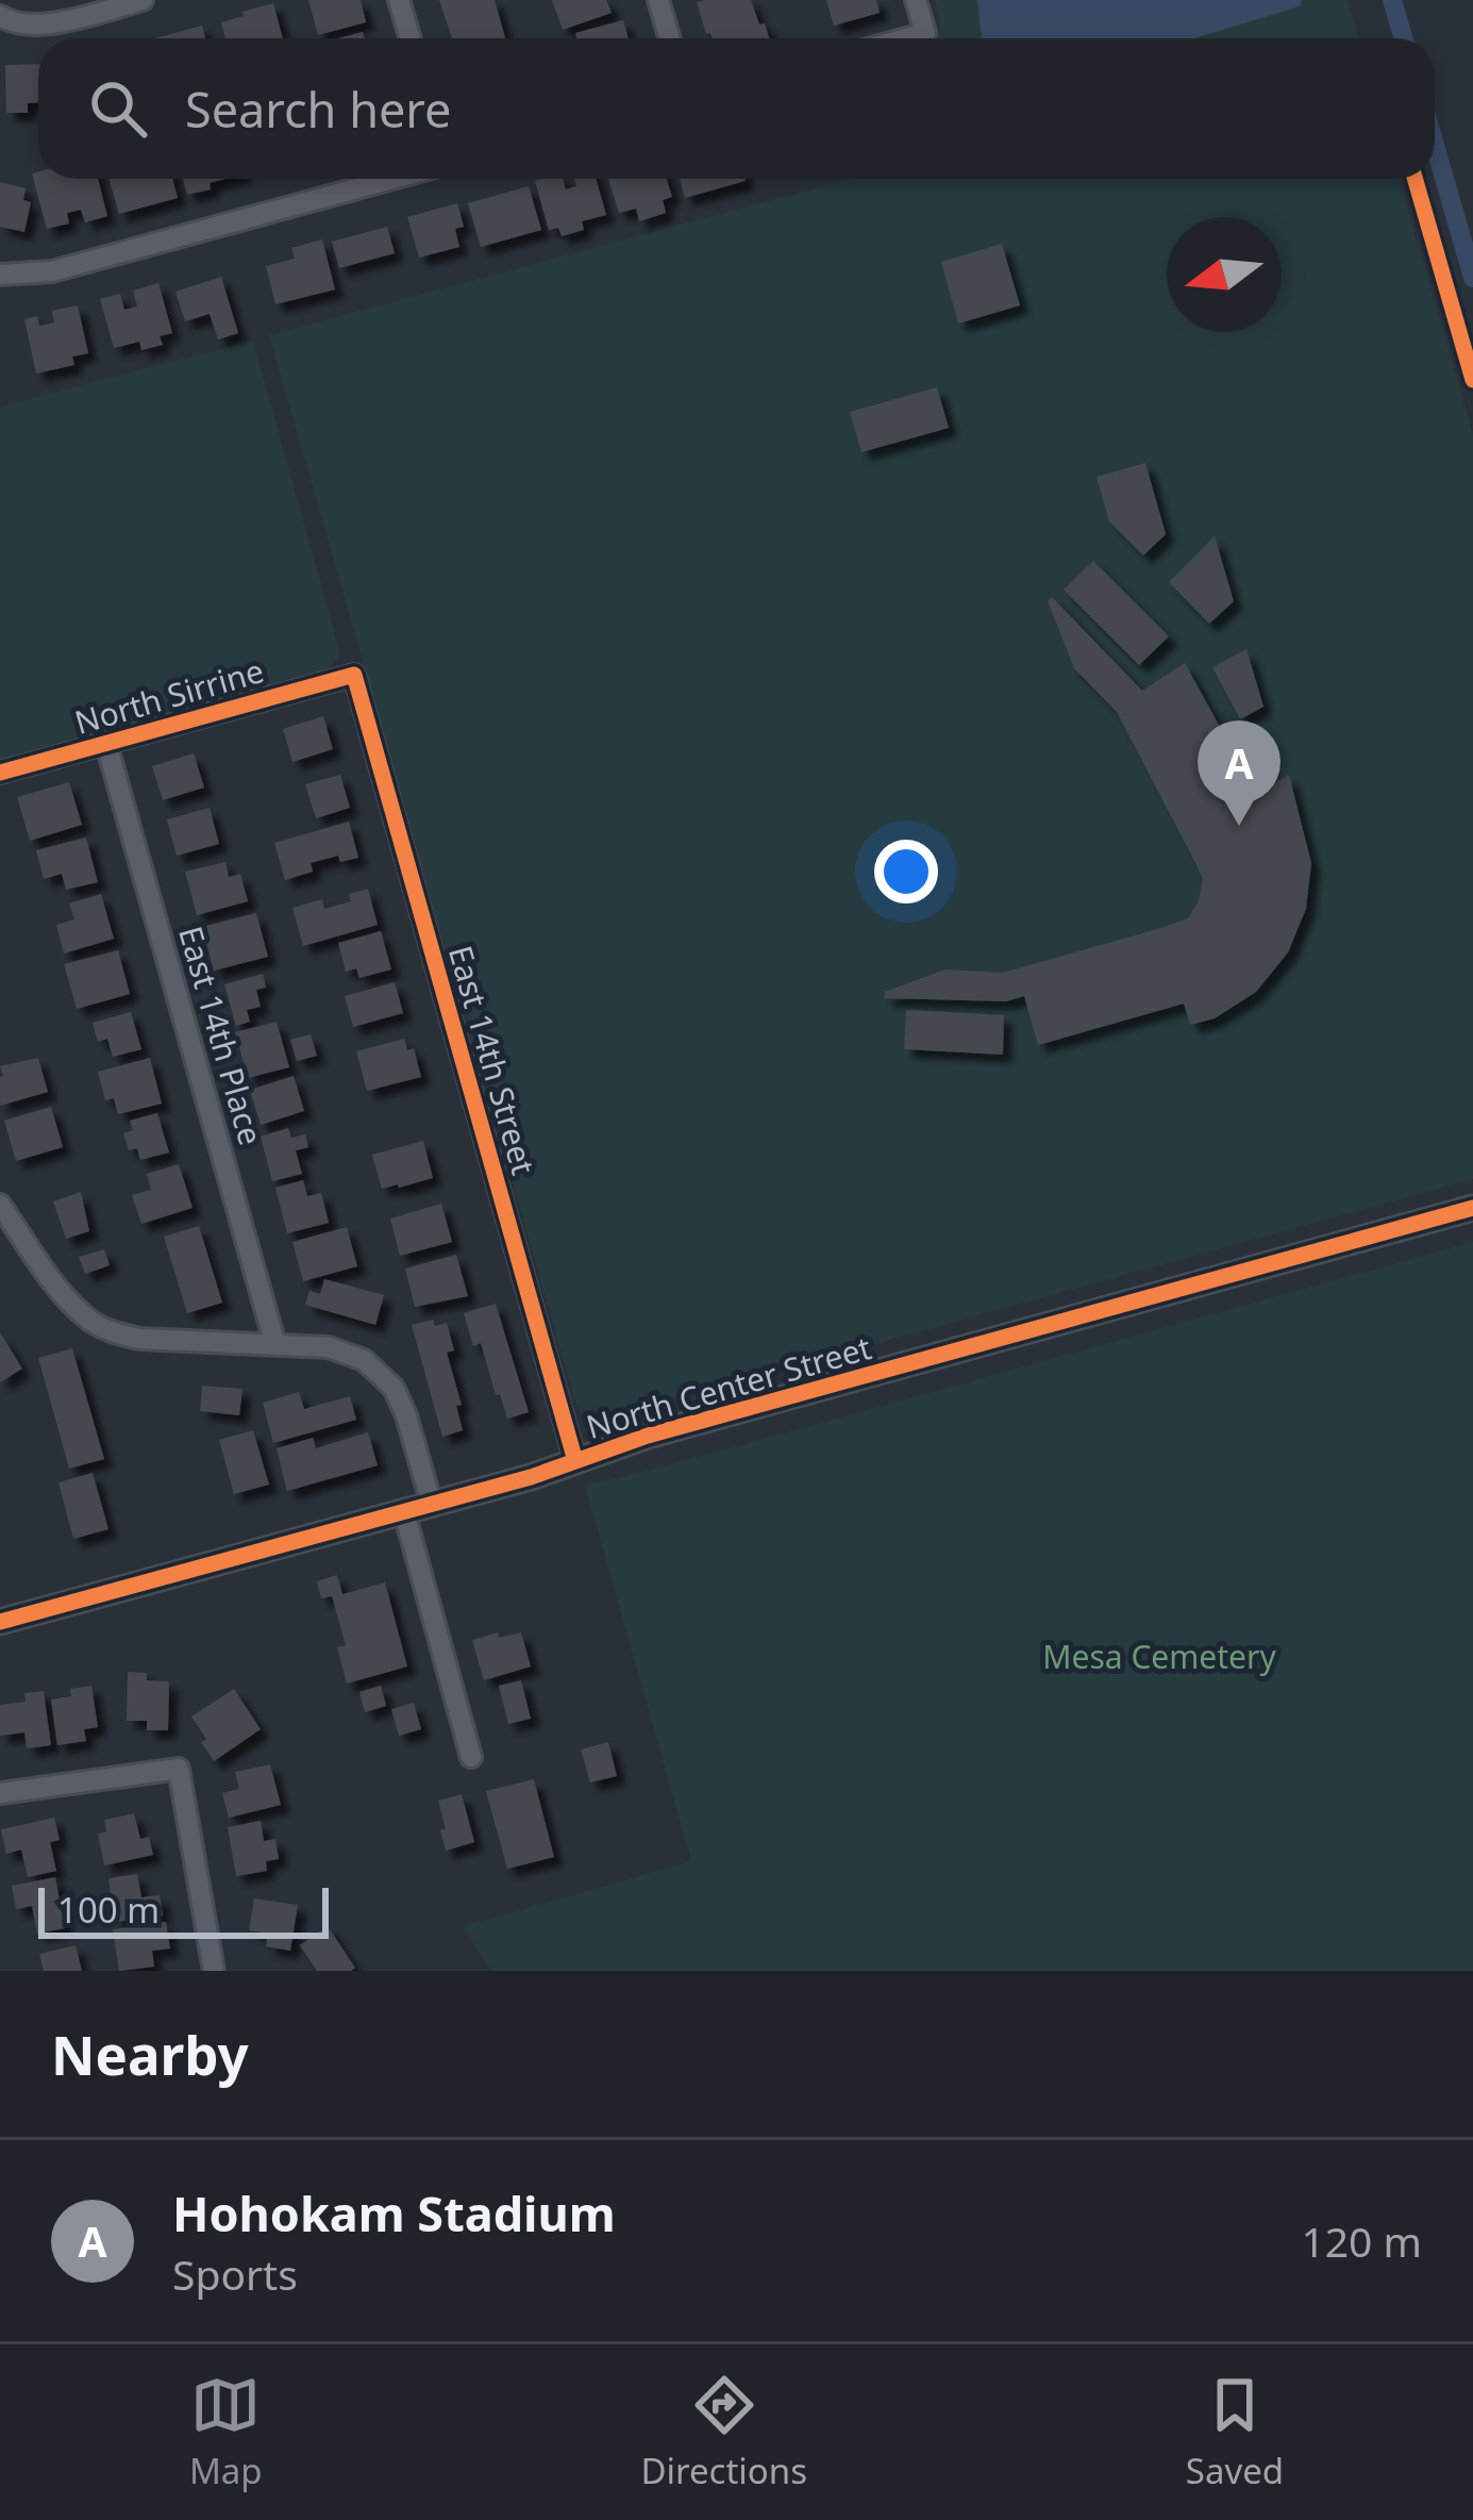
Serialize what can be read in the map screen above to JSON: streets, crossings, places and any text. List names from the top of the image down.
{
  "streets": {
    "street": [
      "North Sirrine",
      "East 14th Place",
      "East 14th Street",
      "North Center Street"
    ]
  },
  "crossings": [
    ["North Sirrine", "East 14th Place"],
    ["North Sirrine", "East 14th Street"],
    ["East 14th Street", "North Center Street"]
  ],
  "parks": ["Mesa Cemetery"],
  "scale_bar": "100 m",
  "north": "left",
  "page": {
    "search": "Search here",
    "pins": "A",
    "scale": "100 m",
    "heading": "Nearby",
    "list": [
      {
        "mark": "A",
        "name": "Hohokam Stadium",
        "note": "Sports",
        "value": "120 m"
      }
    ],
    "nav": ["Map", "Directions", "Saved"]
  }
}
